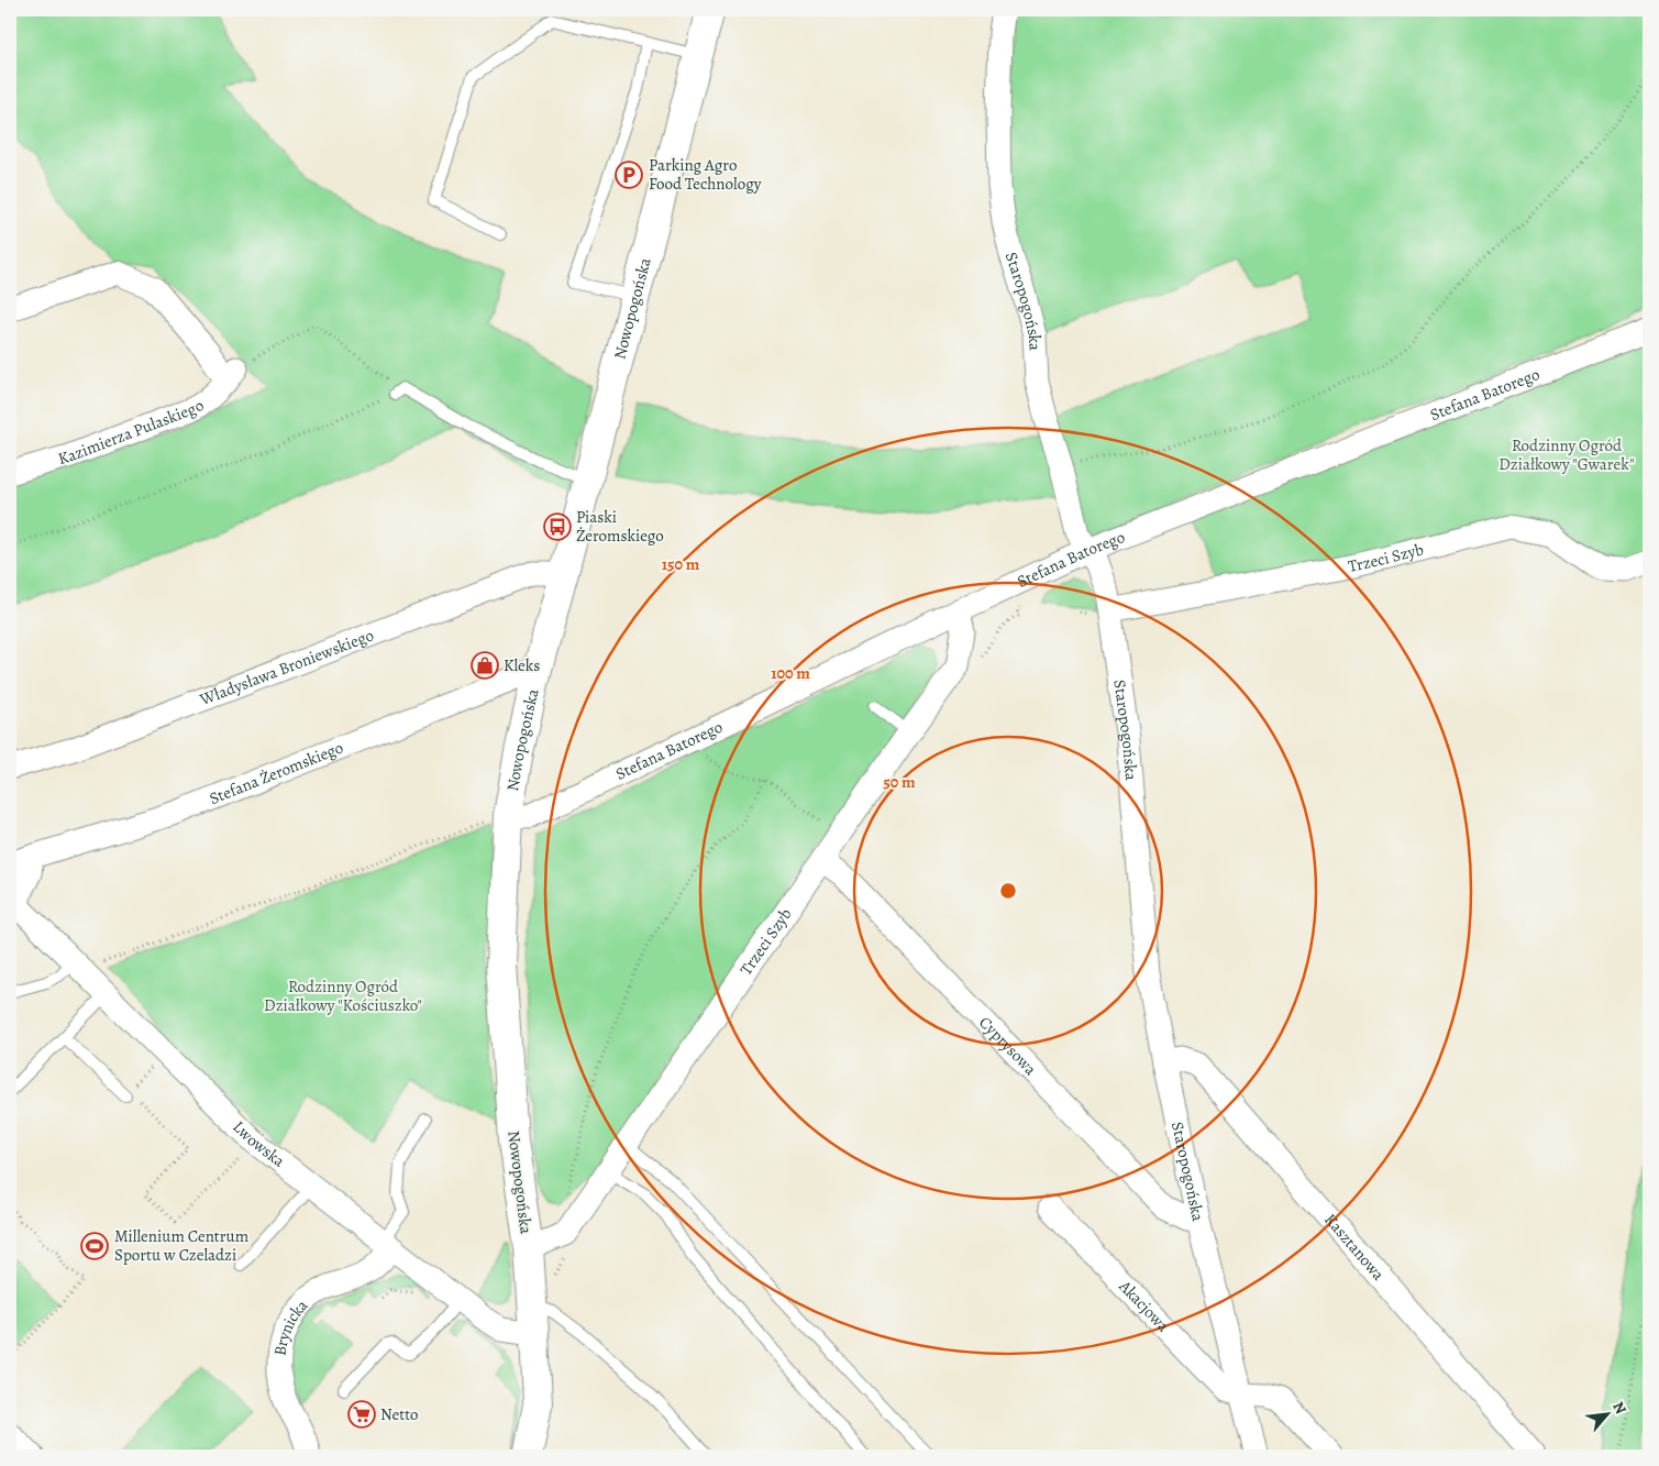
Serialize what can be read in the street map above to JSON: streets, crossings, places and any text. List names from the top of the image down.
{
  "streets": {
    "street": [
      "Staropogońska",
      "Nowopogońska",
      "Stefana Batorego",
      "Kazimierza Pułaskiego",
      "Trzeci Szyb",
      "Władysława Broniewskiego",
      "Stefana Żeromskiego",
      "Cyprysowa",
      "Lwowska",
      "Kasztanowa",
      "Akacjowa",
      "Brynicka"
    ]
  },
  "crossings": [
    ["Staropogońska", "Stefana Batorego"],
    ["Staropogońska", "Trzeci Szyb"],
    ["Staropogońska", "Cyprysowa"],
    ["Staropogońska", "Kasztanowa"],
    ["Staropogońska", "Akacjowa"],
    ["Nowopogońska", "Stefana Batorego"],
    ["Nowopogońska", "Trzeci Szyb"],
    ["Nowopogońska", "Władysława Broniewskiego"],
    ["Nowopogońska", "Stefana Żeromskiego"],
    ["Nowopogońska", "Lwowska"],
    ["Stefana Batorego", "Trzeci Szyb"],
    ["Trzeci Szyb", "Cyprysowa"],
    ["Stefana Żeromskiego", "Lwowska"],
    ["Lwowska", "Brynicka"]
  ],
  "parks": ["Rodzinny Ogród Działkowy \"Gwarek\"", "Rodzinny Ogród Działkowy \"Kościuszko\""],
  "places": {
    "parking": ["Parking Agro Food Technology"],
    "bus stop": ["Piaski Żeromskiego"],
    "shop": ["Kleks"],
    "sports": ["Millenium Centrum Sportu w Czeladzi"],
    "supermarket": ["Netto"]
  },
  "north": "top right",
  "rings": ["150 m", "100 m", "50 m"]
}
